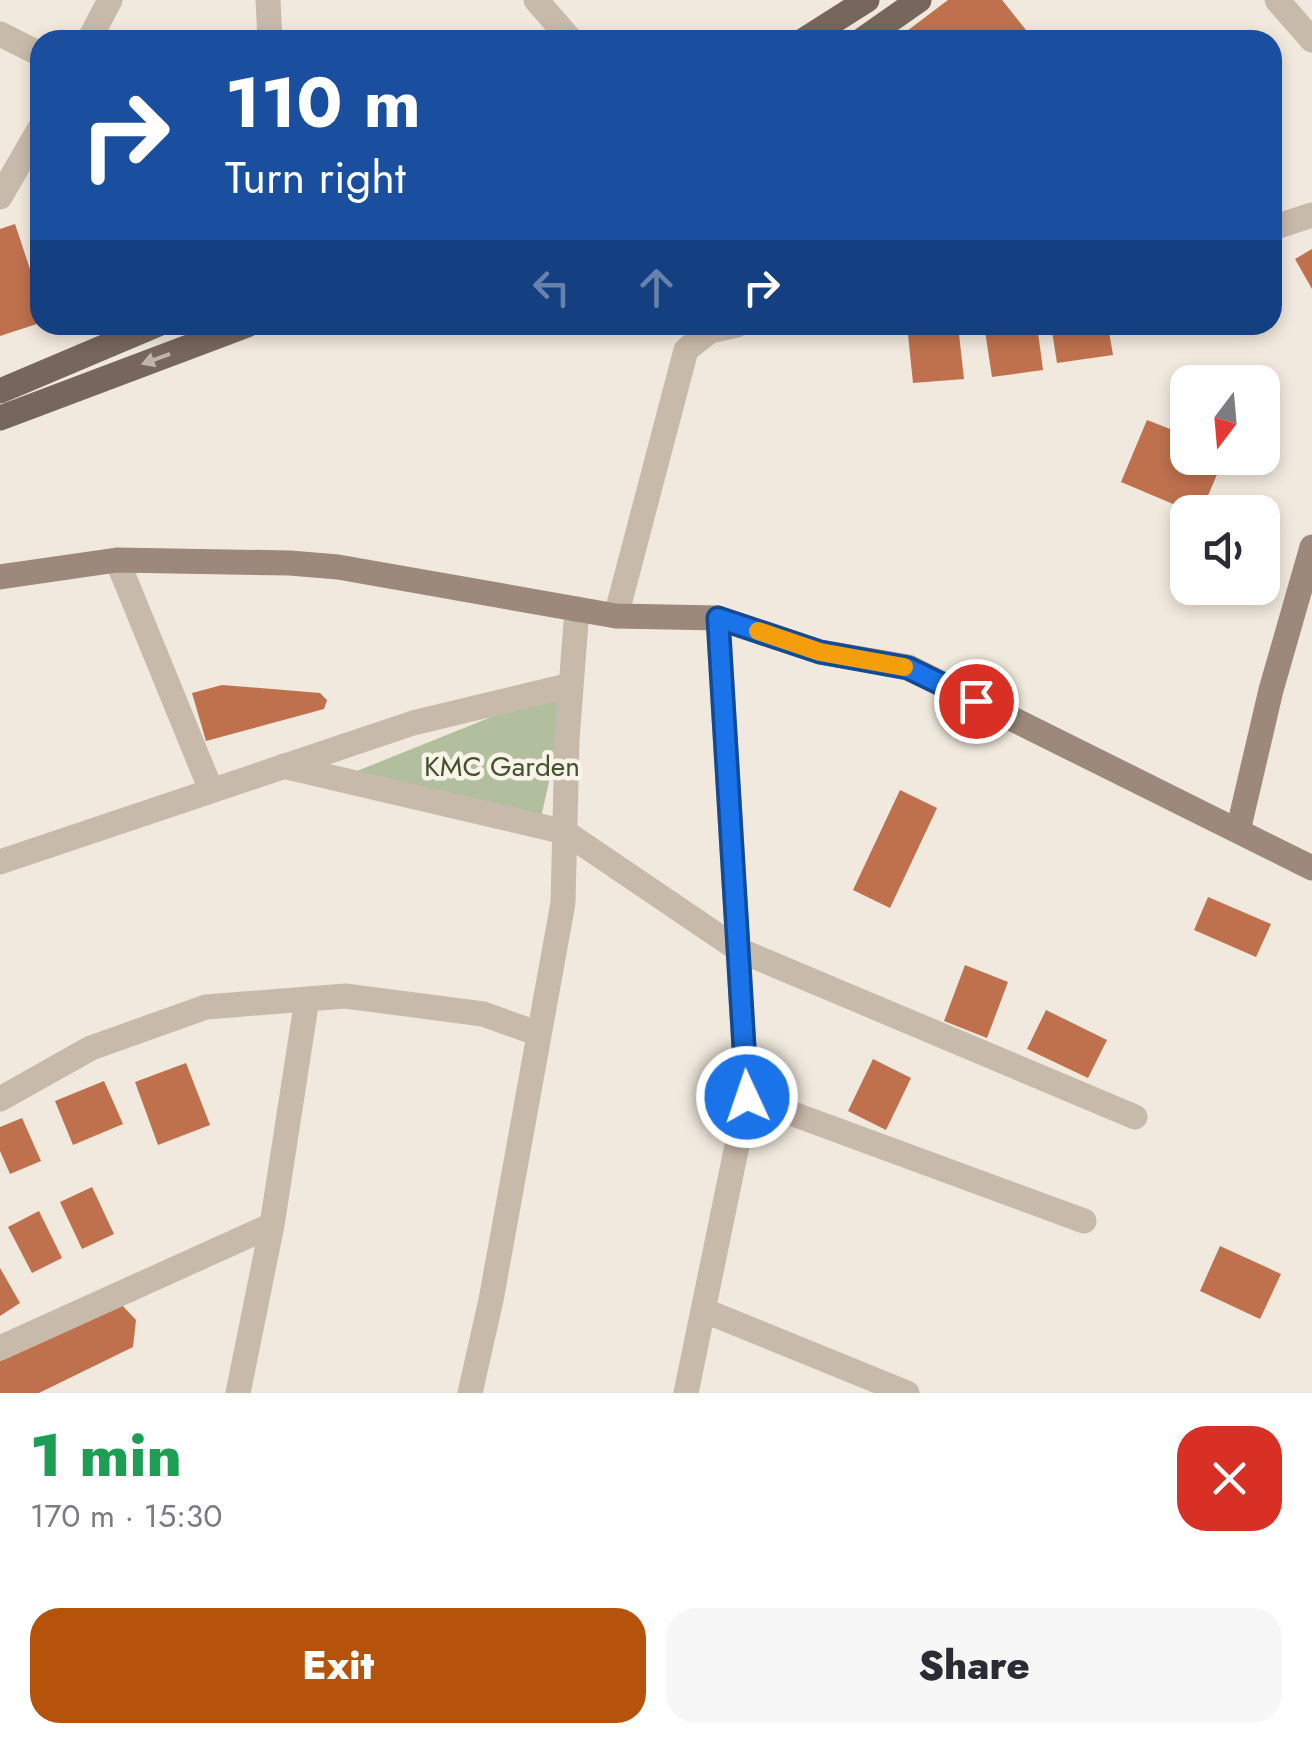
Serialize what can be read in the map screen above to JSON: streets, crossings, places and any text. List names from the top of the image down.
{
  "parks": ["KMC Garden"],
  "north": "bottom",
  "page": {
    "turn": ["110 m", "Turn right"],
    "heading": ["1 min", "170 m · 15:30"],
    "buttons": ["Exit", "Share"]
  }
}
